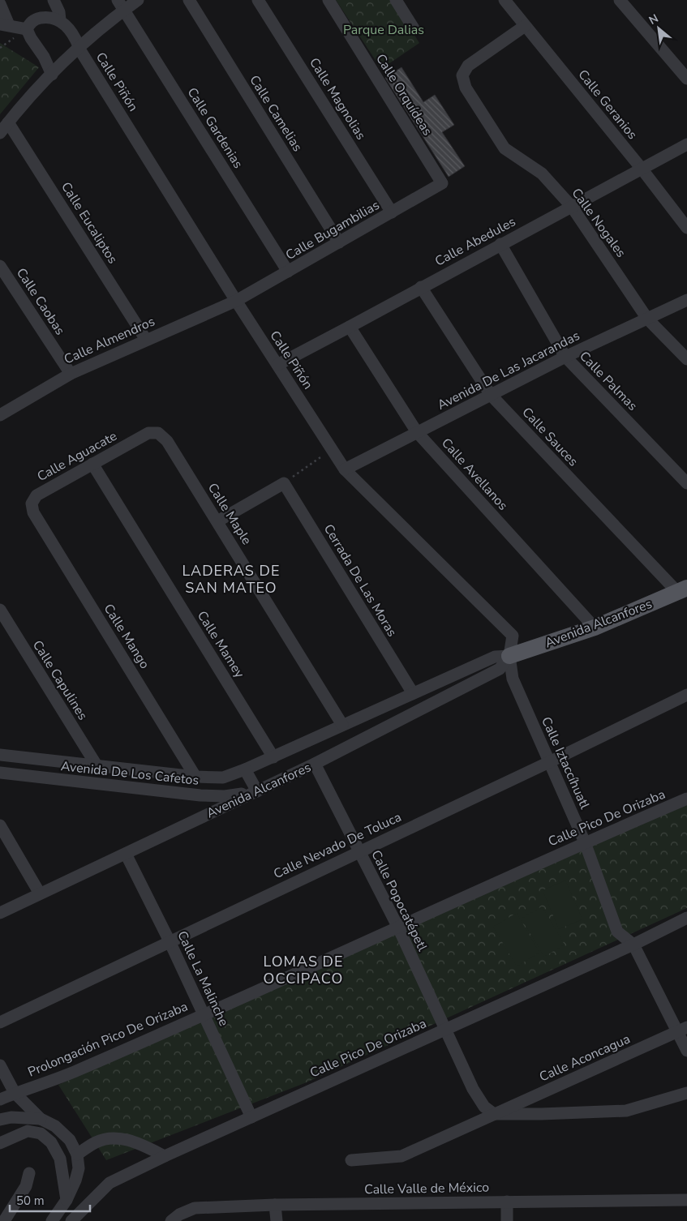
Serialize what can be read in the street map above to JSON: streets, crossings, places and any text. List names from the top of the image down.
{
  "streets": {
    "main road": ["Avenida Alcanfores"],
    "street": [
      "Calle Piñón",
      "Calle Orquídeas",
      "Calle Magnolias",
      "Calle Geranios",
      "Calle Camelias",
      "Calle Gardenias",
      "Calle Eucaliptos",
      "Calle Nogales",
      "Calle Bugambilias",
      "Calle Abedules",
      "Calle Caobas",
      "Calle Almendros",
      "Avenida De Las Jacarandas",
      "Calle Palmas",
      "Calle Sauces",
      "Calle Aguacate",
      "Calle Avellanos",
      "Calle Maple",
      "Cerrada De Las Moras",
      "Calle Mango",
      "Calle Mamey",
      "Calle Capulines",
      "Calle Iztaccíhuatl",
      "Avenida De Los Cafetos",
      "Calle Pico De Orizaba",
      "Calle Nevado De Toluca",
      "Calle Popocatépetl",
      "Calle La Malinche",
      "Prolongación Pico De Orizaba",
      "Calle Aconcagua",
      "Calle Valle de México"
    ]
  },
  "crossings": [
    ["Calle Piñón", "Calle Bugambilias"],
    ["Calle Piñón", "Calle Abedules"],
    ["Calle Piñón", "Calle Almendros"],
    ["Calle Piñón", "Avenida De Las Jacarandas"],
    ["Calle Piñón", "Avenida Alcanfores"],
    ["Calle Piñón", "Calle Iztaccíhuatl"],
    ["Calle Orquídeas", "Calle Bugambilias"],
    ["Calle Magnolias", "Calle Bugambilias"],
    ["Calle Geranios", "Calle Nogales"],
    ["Calle Geranios", "Calle Abedules"],
    ["Calle Camelias", "Calle Bugambilias"],
    ["Calle Gardenias", "Calle Bugambilias"],
    ["Calle Eucaliptos", "Calle Almendros"],
    ["Calle Nogales", "Calle Abedules"],
    ["Calle Nogales", "Avenida De Las Jacarandas"],
    ["Calle Bugambilias", "Calle Almendros"],
    ["Calle Abedules", "Calle Palmas"],
    ["Calle Abedules", "Calle Sauces"],
    ["Calle Abedules", "Calle Avellanos"],
    ["Calle Caobas", "Calle Almendros"],
    ["Avenida De Las Jacarandas", "Calle Palmas"],
    ["Avenida De Las Jacarandas", "Calle Sauces"],
    ["Avenida De Las Jacarandas", "Calle Avellanos"],
    ["Calle Sauces", "Avenida Alcanfores"],
    ["Calle Aguacate", "Calle Maple"],
    ["Calle Aguacate", "Calle Mango"],
    ["Calle Aguacate", "Calle Mamey"],
    ["Calle Avellanos", "Avenida Alcanfores"],
    ["Calle Maple", "Avenida Alcanfores"],
    ["Cerrada De Las Moras", "Avenida Alcanfores"],
    ["Avenida Alcanfores", "Calle Mamey"],
    ["Avenida Alcanfores", "Calle Iztaccíhuatl"],
    ["Avenida Alcanfores", "Avenida De Los Cafetos"],
    ["Avenida Alcanfores", "Calle Popocatépetl"],
    ["Avenida Alcanfores", "Calle La Malinche"],
    ["Calle Mango", "Avenida De Los Cafetos"],
    ["Calle Capulines", "Avenida De Los Cafetos"],
    ["Calle Iztaccíhuatl", "Calle Pico De Orizaba"],
    ["Calle Iztaccíhuatl", "Calle Nevado De Toluca"],
    ["Calle Iztaccíhuatl", "Calle Aconcagua"],
    ["Calle Pico De Orizaba", "Calle Popocatépetl"],
    ["Calle Pico De Orizaba", "Calle La Malinche"],
    ["Calle Pico De Orizaba", "Prolongación Pico De Orizaba"],
    ["Calle Nevado De Toluca", "Calle Popocatépetl"],
    ["Calle Nevado De Toluca", "Calle La Malinche"],
    ["Calle Popocatépetl", "Calle Aconcagua"],
    ["Calle La Malinche", "Prolongación Pico De Orizaba"]
  ],
  "districts": ["LADERAS DE SAN MATEO", "LOMAS DE OCCIPACO"],
  "parks": ["Parque Dalias"],
  "scale_bar": "50 m",
  "north": "top left"
}
